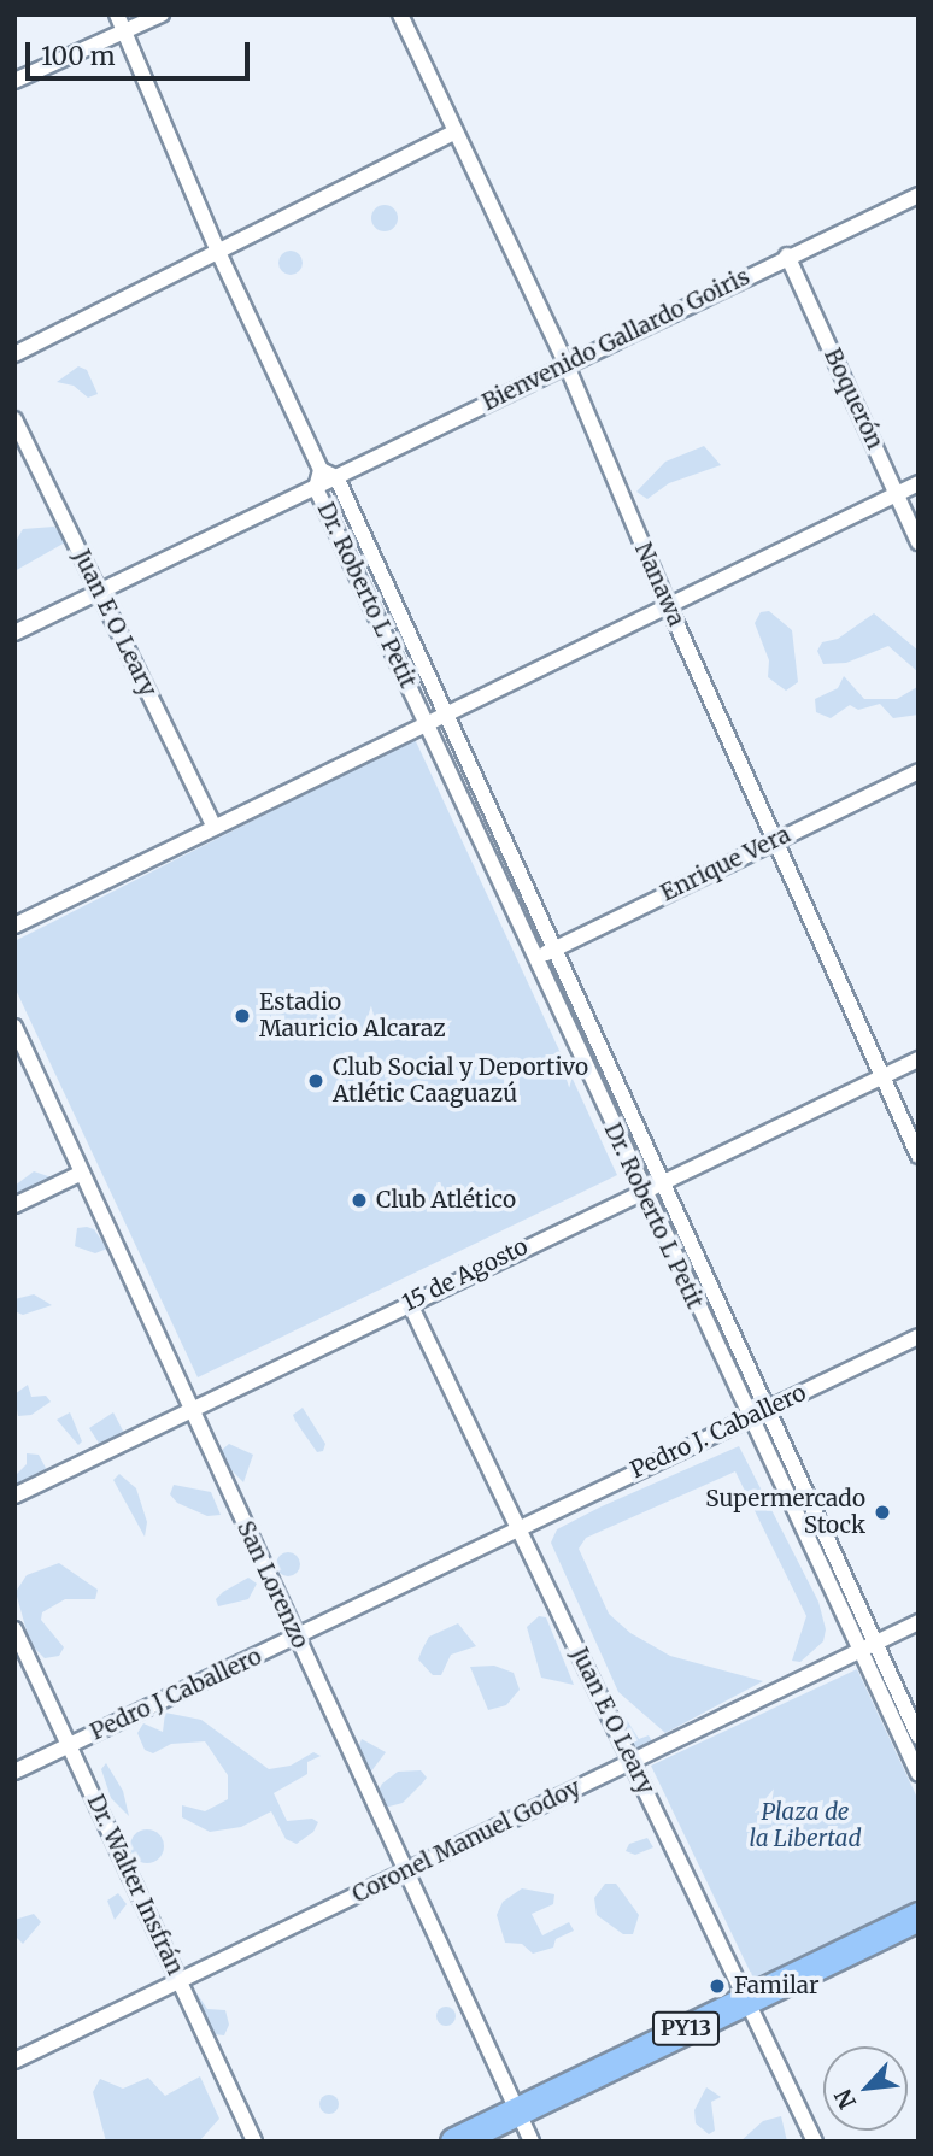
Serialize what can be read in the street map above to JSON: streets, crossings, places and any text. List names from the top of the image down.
{
  "streets": {
    "highway": ["PY13"],
    "street": [
      "Bienvenido Gallardo Goiris",
      "Boquerón",
      "Nanawa",
      "Dr. Roberto L Petit",
      "Juan E O Leary",
      "Enrique Vera",
      "15 de Agosto",
      "Pedro J. Caballero",
      "San Lorenzo",
      "Pedro J Caballero",
      "Coronel Manuel Godoy",
      "Dr. Walter Insfrán"
    ]
  },
  "crossings": [
    ["Bienvenido Gallardo Goiris", "Boquerón"],
    ["Bienvenido Gallardo Goiris", "Nanawa"],
    ["Bienvenido Gallardo Goiris", "Dr. Roberto L Petit"],
    ["Bienvenido Gallardo Goiris", "Juan E O Leary"],
    ["Nanawa", "Enrique Vera"],
    ["Nanawa", "15 de Agosto"],
    ["Dr. Roberto L Petit", "Enrique Vera"],
    ["Dr. Roberto L Petit", "15 de Agosto"],
    ["Dr. Roberto L Petit", "Pedro J. Caballero"],
    ["Dr. Roberto L Petit", "Coronel Manuel Godoy"],
    ["Juan E O Leary", "15 de Agosto"],
    ["Juan E O Leary", "Pedro J. Caballero"],
    ["Juan E O Leary", "Pedro J Caballero"],
    ["Juan E O Leary", "Coronel Manuel Godoy"],
    ["Juan E O Leary", "PY13"],
    ["15 de Agosto", "San Lorenzo"],
    ["Pedro J. Caballero", "Pedro J Caballero"],
    ["San Lorenzo", "Pedro J Caballero"],
    ["San Lorenzo", "Coronel Manuel Godoy"],
    ["San Lorenzo", "PY13"],
    ["Pedro J Caballero", "Dr. Walter Insfrán"],
    ["Coronel Manuel Godoy", "Dr. Walter Insfrán"]
  ],
  "parks": ["Plaza de la Libertad"],
  "places": [
    "Estadio Mauricio Alcaraz",
    "Club Social y Deportivo Atlétic Caaguazú",
    "Club Atlético",
    "Supermercado Stock",
    "Familar"
  ],
  "scale_bar": "100 m",
  "north": "bottom left"
}
